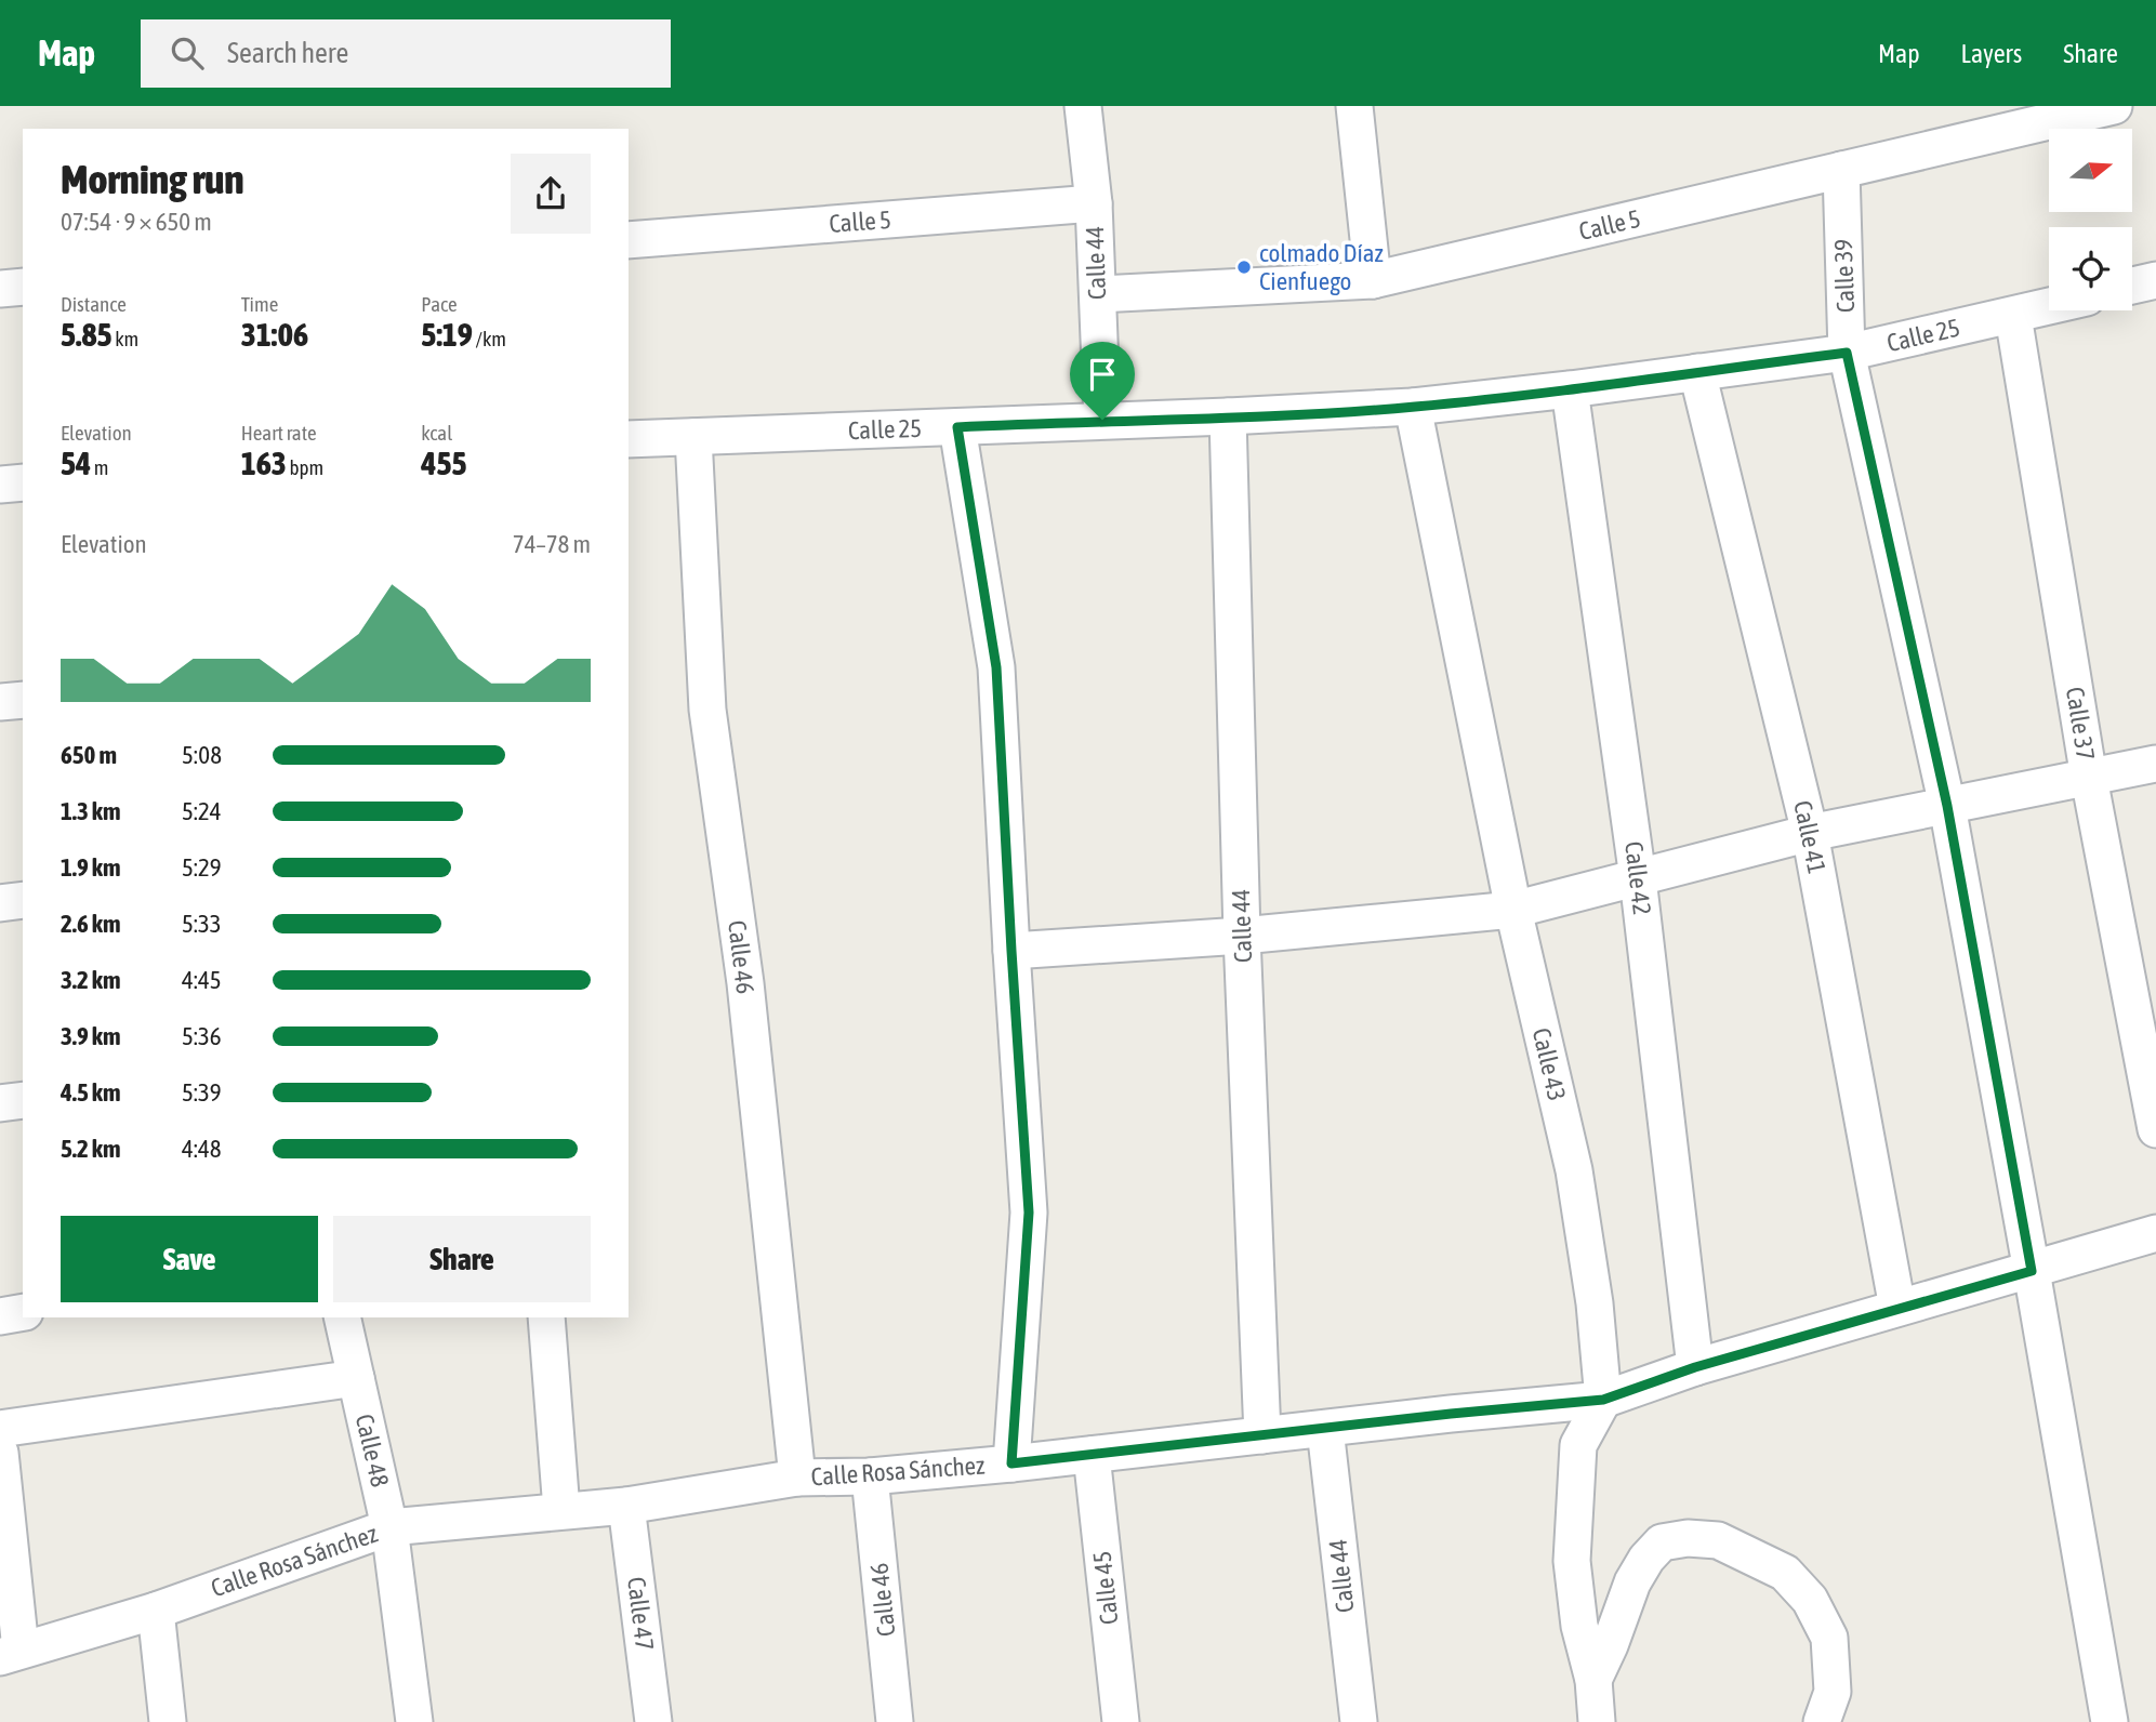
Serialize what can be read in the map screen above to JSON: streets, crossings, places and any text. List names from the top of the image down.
{
  "streets": {
    "street": [
      "Calle 5",
      "Calle 44",
      "Calle 39",
      "Calle 25",
      "Calle 37",
      "Calle 41",
      "Calle 42",
      "Calle 46",
      "Calle 43",
      "Calle 48",
      "Calle Rosa Sánchez",
      "Calle 45",
      "Calle 47"
    ]
  },
  "crossings": [
    ["Calle 5", "Calle 44"],
    ["Calle 5", "Calle 39"],
    ["Calle 44", "Calle 25"],
    ["Calle 44", "Calle Rosa Sánchez"],
    ["Calle 39", "Calle 25"],
    ["Calle 39", "Calle Rosa Sánchez"],
    ["Calle 25", "Calle 37"],
    ["Calle 25", "Calle 41"],
    ["Calle 25", "Calle 42"],
    ["Calle 25", "Calle 46"],
    ["Calle 25", "Calle 43"],
    ["Calle 41", "Calle Rosa Sánchez"],
    ["Calle 42", "Calle Rosa Sánchez"],
    ["Calle 46", "Calle Rosa Sánchez"],
    ["Calle 43", "Calle Rosa Sánchez"],
    ["Calle 48", "Calle Rosa Sánchez"],
    ["Calle Rosa Sánchez", "Calle 45"],
    ["Calle Rosa Sánchez", "Calle 47"]
  ],
  "places": ["colmado Díaz Cienfuego"],
  "north": "right",
  "page": {
    "header": "Map",
    "search": "Search here",
    "nav": ["Map", "Layers", "Share"],
    "heading": ["Morning run", "07:54 · 9 × 650 m"],
    "stats": [
      ["Distance", "5.85 km"],
      ["Time", "31:06"],
      ["Pace", "5:19 /km"],
      ["Elevation", "54 m"],
      ["Heart rate", "163 bpm"],
      ["kcal", "455"]
    ],
    "chart": ["Elevation", "74–78 m"],
    "list": [
      {
        "name": "650 m",
        "note": "5:08"
      },
      {
        "name": "1.3 km",
        "note": "5:24"
      },
      {
        "name": "1.9 km",
        "note": "5:29"
      },
      {
        "name": "2.6 km",
        "note": "5:33"
      },
      {
        "name": "3.2 km",
        "note": "4:45"
      },
      {
        "name": "3.9 km",
        "note": "5:36"
      },
      {
        "name": "4.5 km",
        "note": "5:39"
      },
      {
        "name": "5.2 km",
        "note": "4:48"
      }
    ],
    "buttons": ["Save", "Share"]
  }
}
